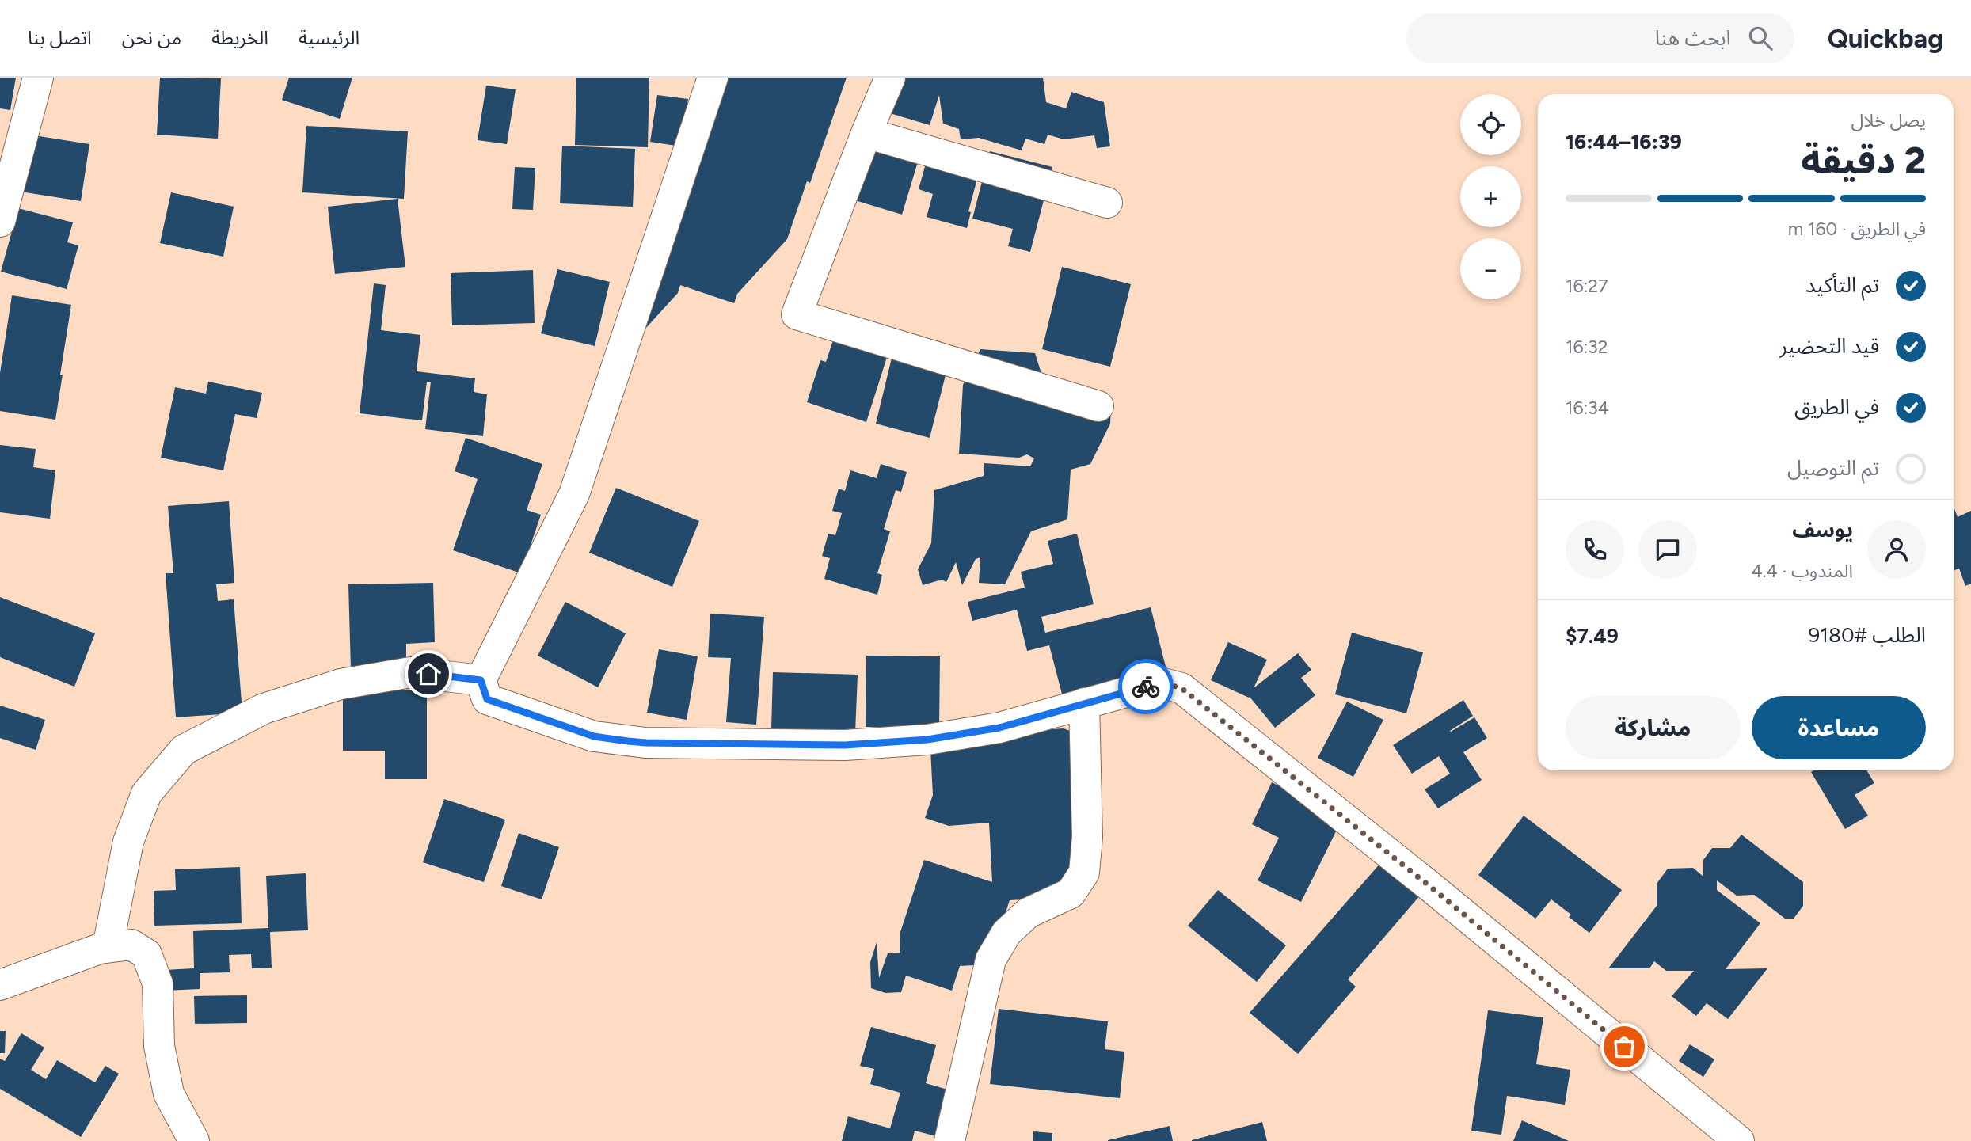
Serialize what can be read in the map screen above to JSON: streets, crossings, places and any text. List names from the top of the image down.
{
  "page": {
    "header": "Quickbag",
    "search": "ابحث هنا",
    "nav": [
      "الرئيسية",
      "الخريطة",
      "من نحن",
      "اتصل بنا"
    ],
    "map_buttons": ["+", "−"],
    "heading": ["2 دقيقة", "يصل خلال", "16:39–16:44"],
    "panel": [
      "يوسف",
      "المندوب · 4.4",
      "الطلب #9180",
      "$7.49"
    ],
    "bar": "في الطريق · 160 m",
    "list": [
      ["تم التأكيد", "16:27"],
      ["قيد التحضير", "16:32"],
      ["في الطريق", "16:34"],
      "تم التوصيل"
    ],
    "buttons": ["مساعدة", "مشاركة"]
  }
}
